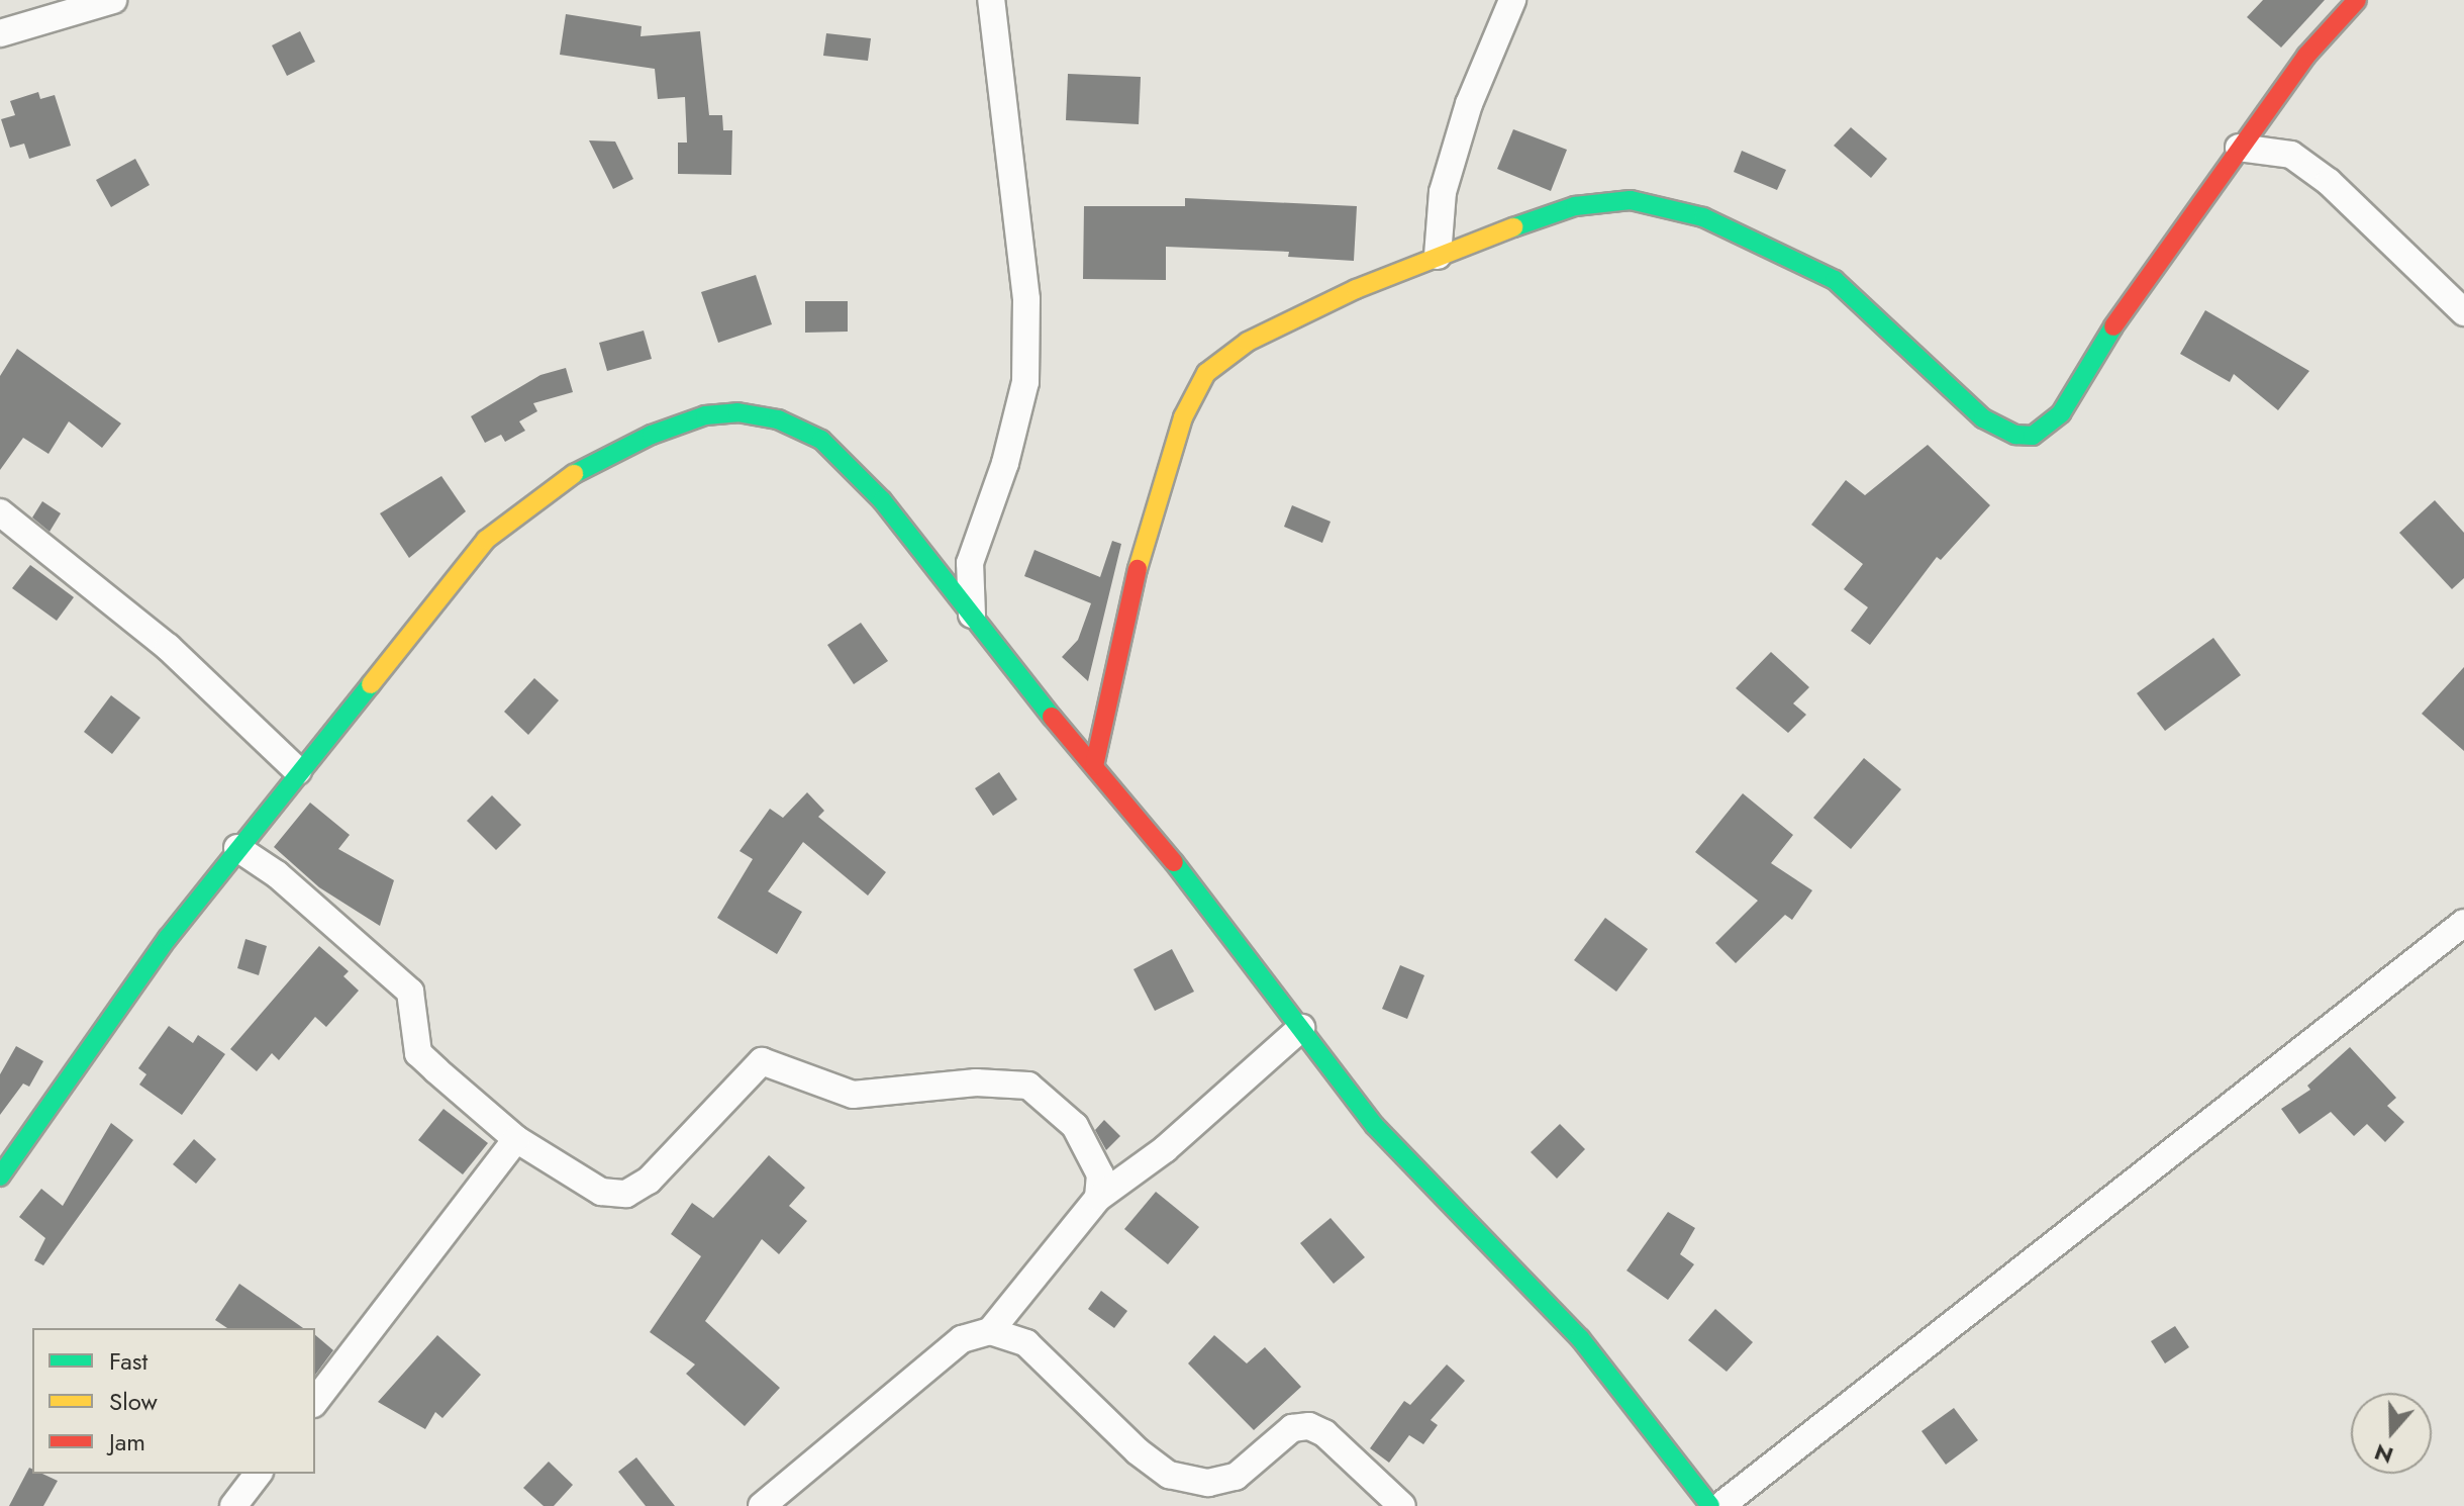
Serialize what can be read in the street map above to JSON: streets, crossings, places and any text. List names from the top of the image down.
{
  "legend": ["Fast", "Slow", "Jam"],
  "north": "bottom"
}
